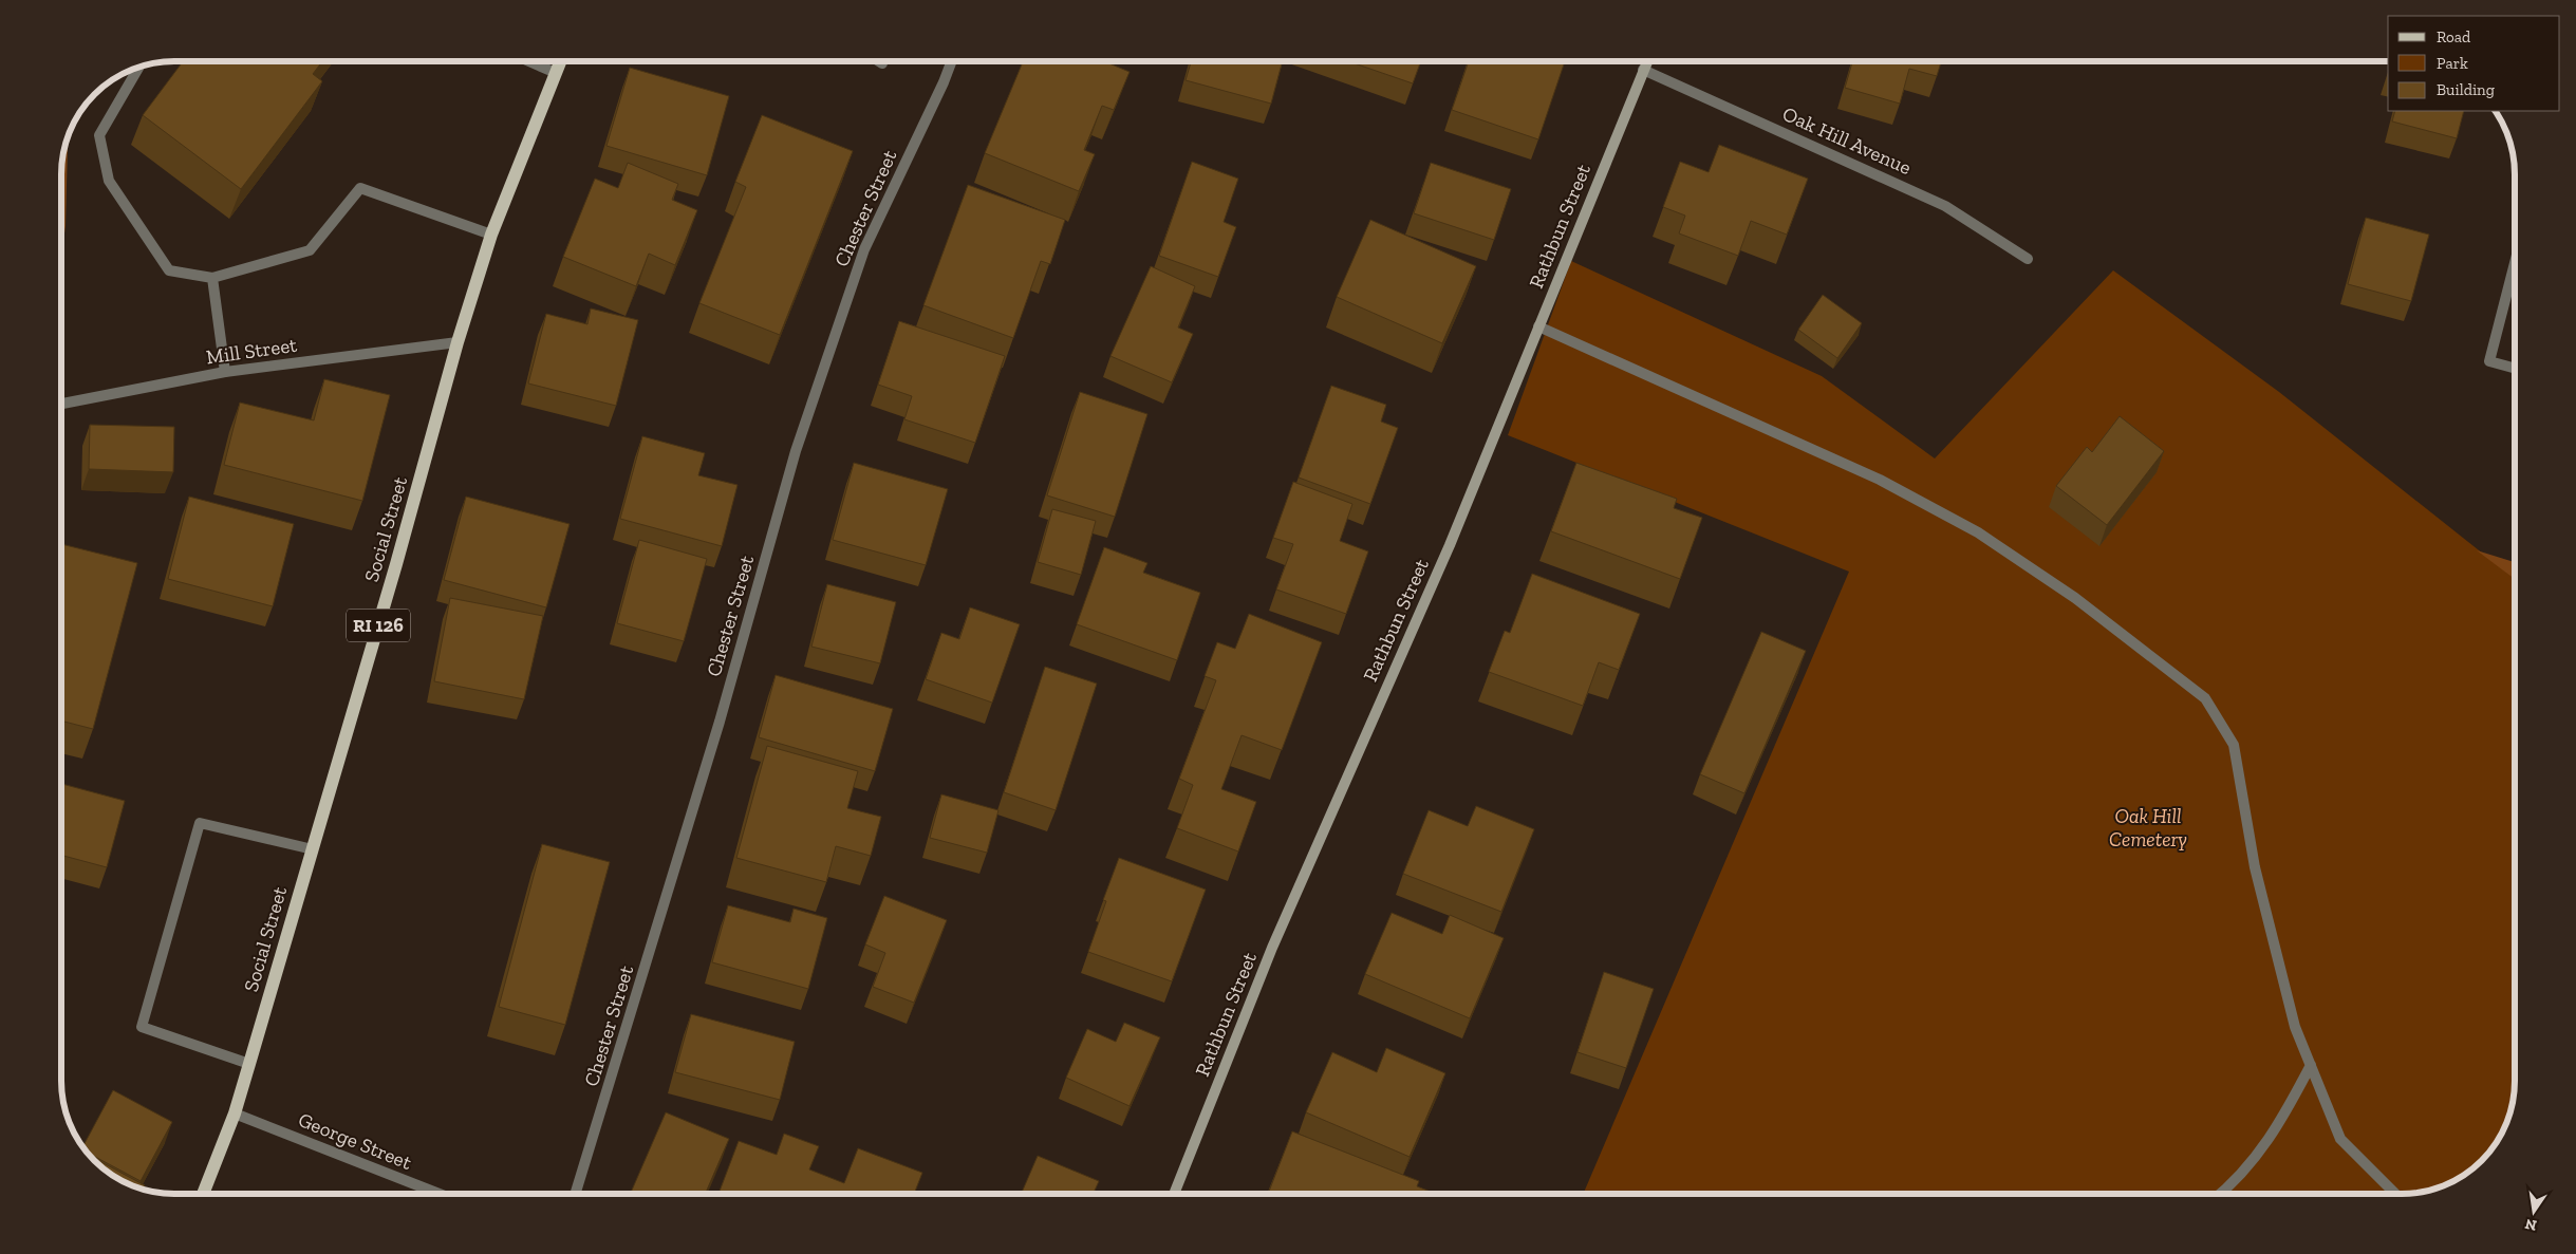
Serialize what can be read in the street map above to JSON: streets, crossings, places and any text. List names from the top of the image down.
{
  "streets": {
    "main road": ["Rathbun Street", "Social Street", "RI 126"],
    "street": [
      "Oak Hill Avenue",
      "Chester Street",
      "Mill Street",
      "George Street"
    ]
  },
  "crossings": [
    ["Oak Hill Avenue", "Rathbun Street"],
    ["Mill Street", "Social Street"],
    ["Social Street", "George Street"]
  ],
  "parks": ["Oak Hill Cemetery"],
  "legend": ["Road", "Park", "Building"],
  "north": "bottom"
}
